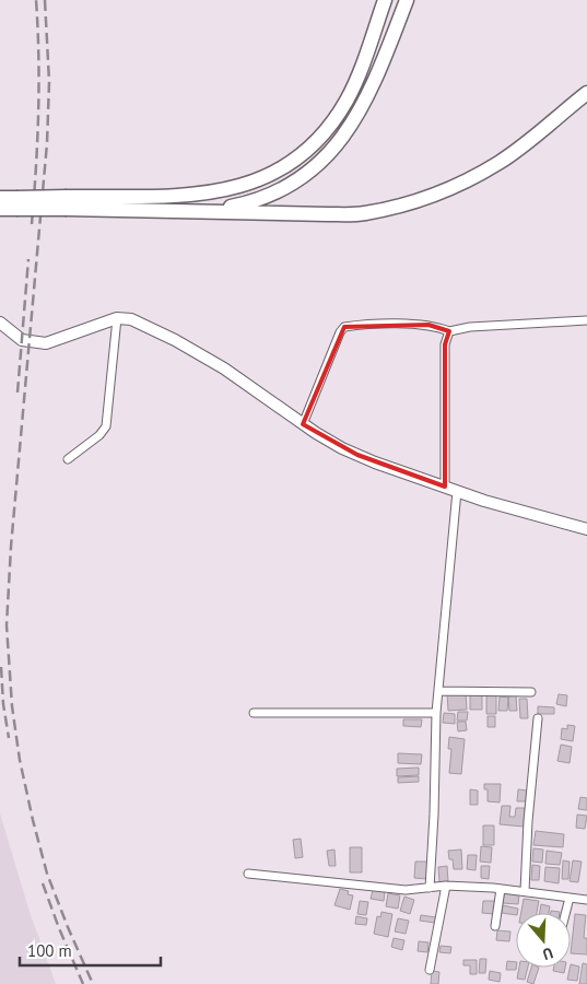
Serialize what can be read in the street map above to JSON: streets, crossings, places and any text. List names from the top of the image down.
{
  "scale_bar": "100 m",
  "north": "bottom"
}
